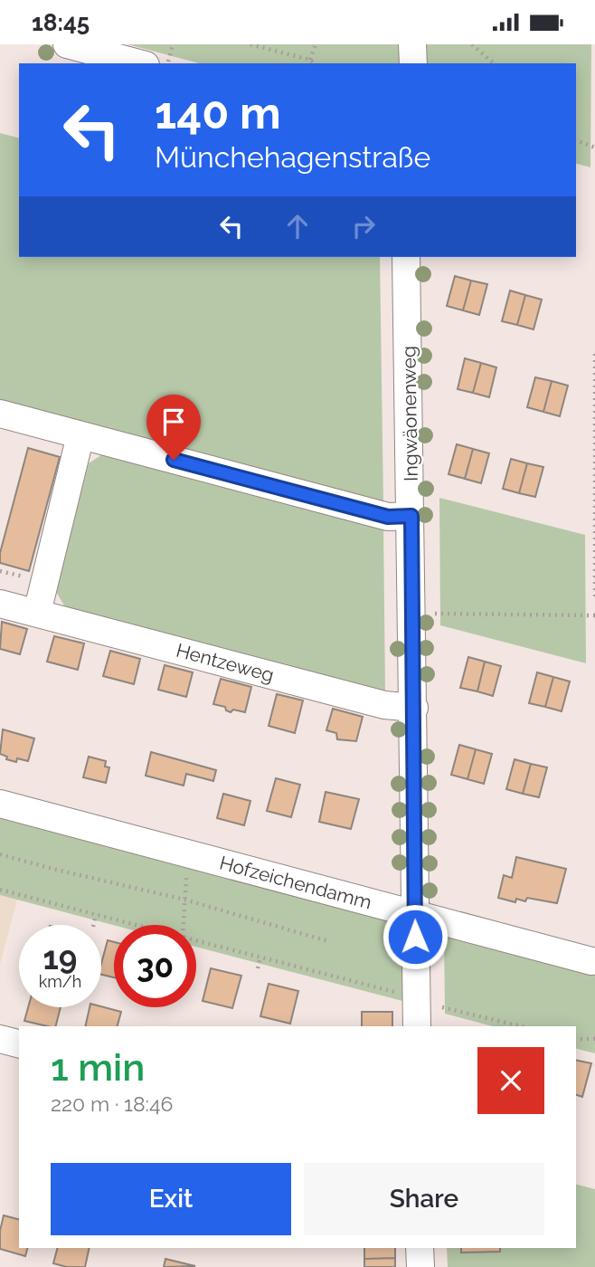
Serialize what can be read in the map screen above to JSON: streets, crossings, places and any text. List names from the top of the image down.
{
  "streets": {
    "street": ["Ingwäonenweg", "Hentzeweg", "Hofzeichendamm"]
  },
  "crossings": [
    ["Ingwäonenweg", "Hentzeweg"],
    ["Ingwäonenweg", "Hofzeichendamm"]
  ],
  "page": {
    "status": "18:45",
    "turn": ["140 m", "Münchehagenstraße"],
    "speed": "19 km/h",
    "limit": "30",
    "heading": ["1 min", "220 m · 18:46"],
    "buttons": ["Exit", "Share"]
  }
}
